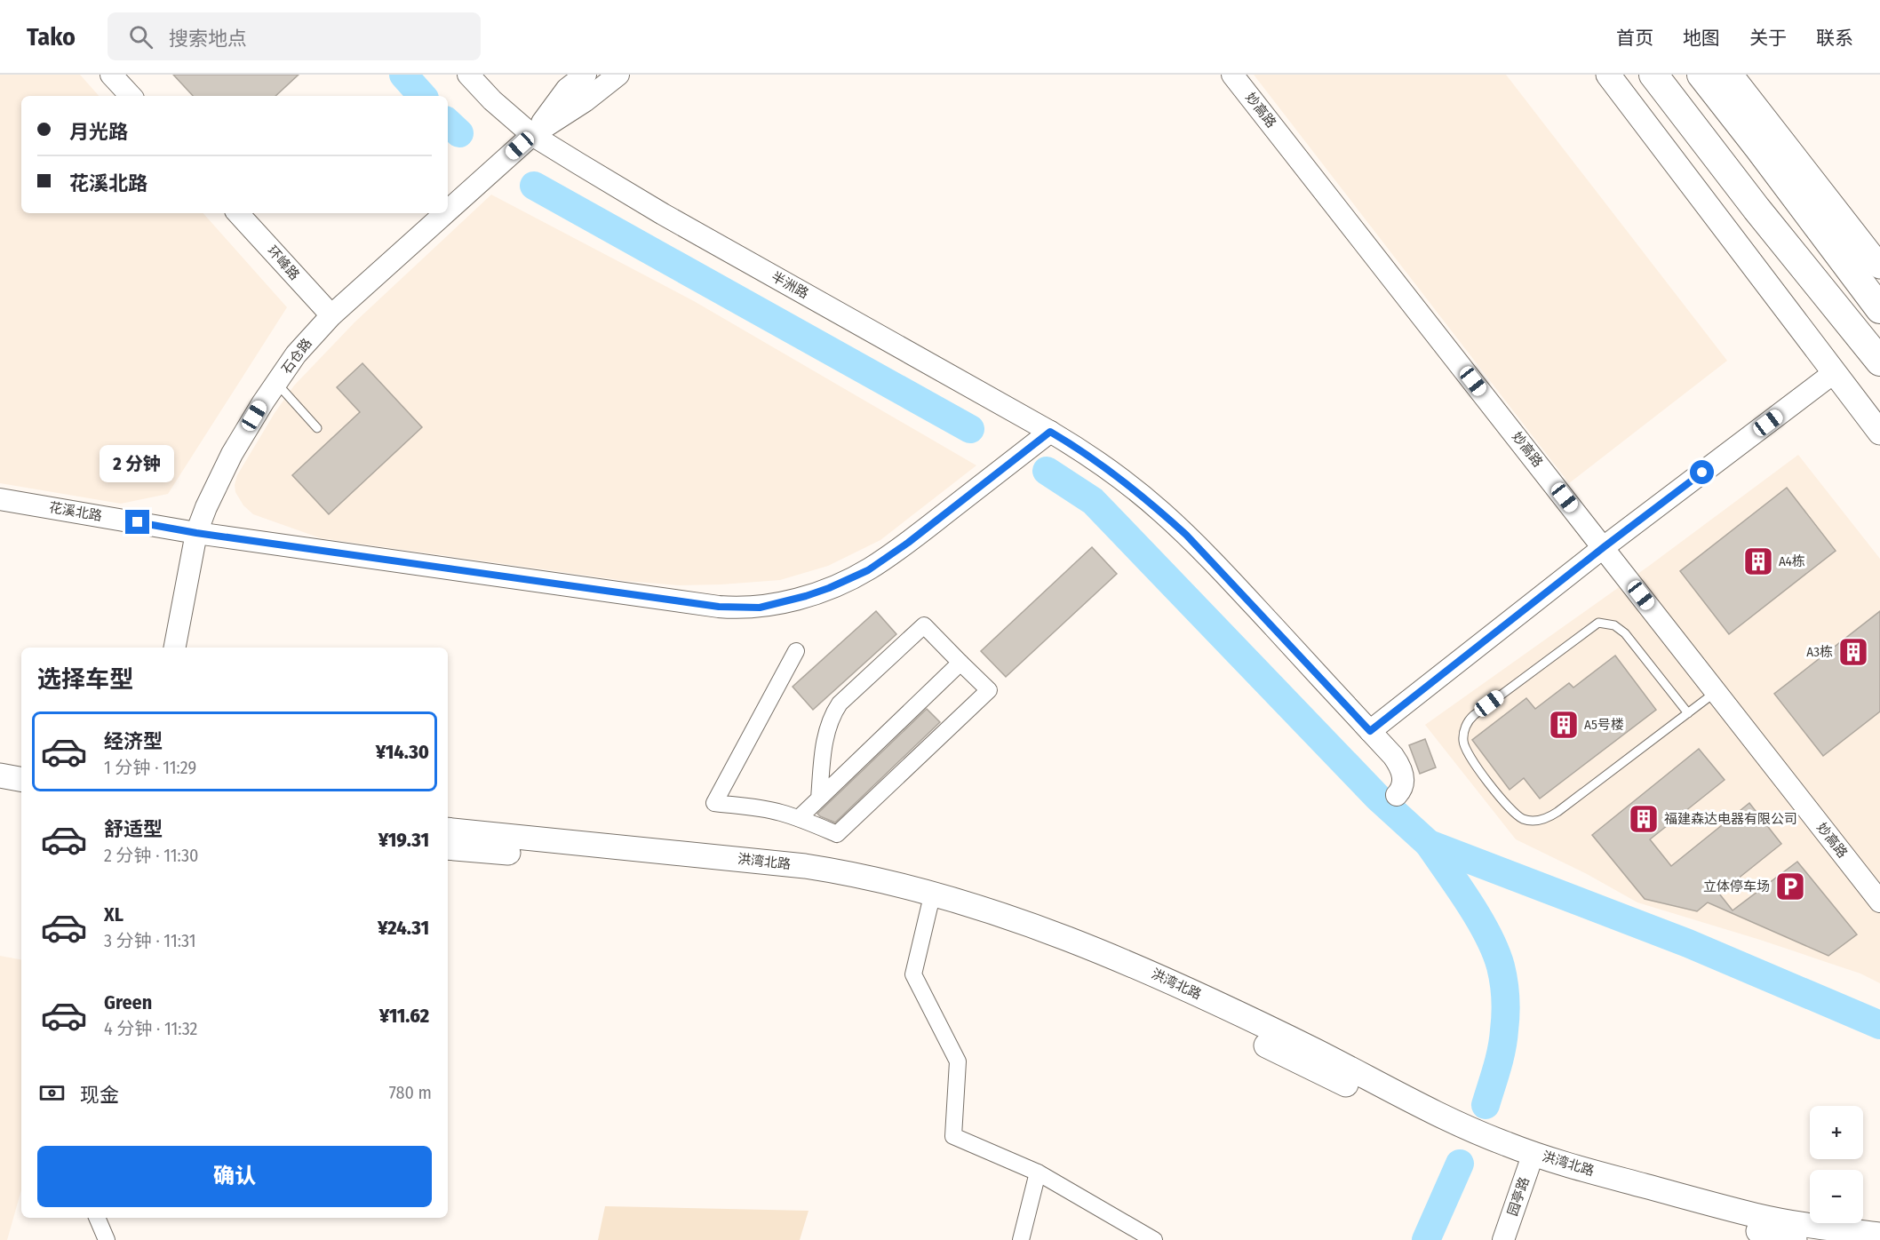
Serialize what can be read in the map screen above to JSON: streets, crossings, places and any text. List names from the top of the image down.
{
  "streets": {
    "main road": ["洪湾北路"],
    "street": [
      "妙高路",
      "环峰路",
      "半洲路",
      "石仓路",
      "花溪北路",
      "园亭路"
    ]
  },
  "crossings": [
    ["环峰路", "石仓路"],
    ["半洲路", "石仓路"],
    ["半洲路", "花溪北路"],
    ["石仓路", "花溪北路"],
    ["洪湾北路", "园亭路"]
  ],
  "places": {
    "building": [
      "A4栋",
      "A3栋",
      "A5号楼",
      "福建森达电器有限公司"
    ],
    "parking": ["立体停车场"]
  },
  "page": {
    "header": "Tako",
    "search": "搜索地点",
    "nav": [
      "首页",
      "地图",
      "关于",
      "联系"
    ],
    "banner": ["月光路", "花溪北路"],
    "bubble": "2 分钟",
    "heading": "选择车型",
    "list": [
      {
        "name": "经济型",
        "note": "1 分钟 · 11:29",
        "value": "¥14.30"
      },
      {
        "name": "舒适型",
        "note": "2 分钟 · 11:30",
        "value": "¥19.31"
      },
      {
        "name": "XL",
        "note": "3 分钟 · 11:31",
        "value": "¥24.31"
      },
      {
        "name": "Green",
        "note": "4 分钟 · 11:32",
        "value": "¥11.62"
      }
    ],
    "pay": ["现金", "780 m"],
    "map_buttons": ["+", "−"],
    "buttons": "确认"
  }
}
